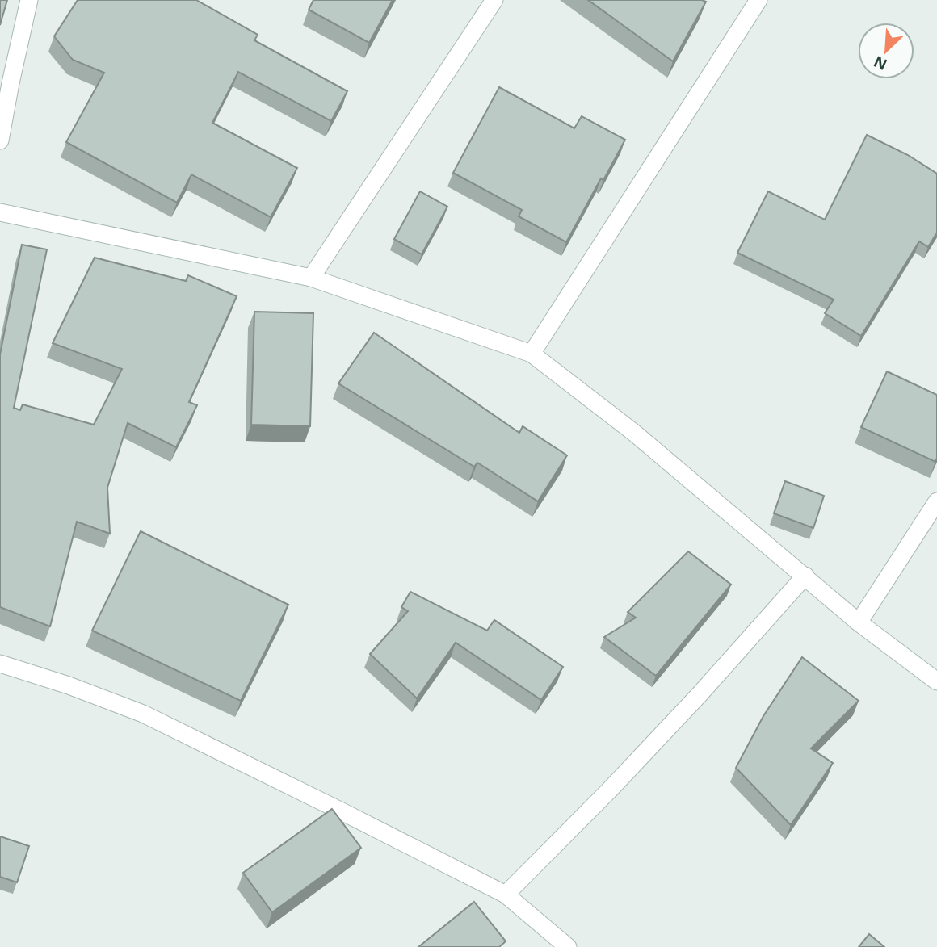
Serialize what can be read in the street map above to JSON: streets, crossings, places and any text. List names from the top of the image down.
{
  "north": "bottom left"
}
